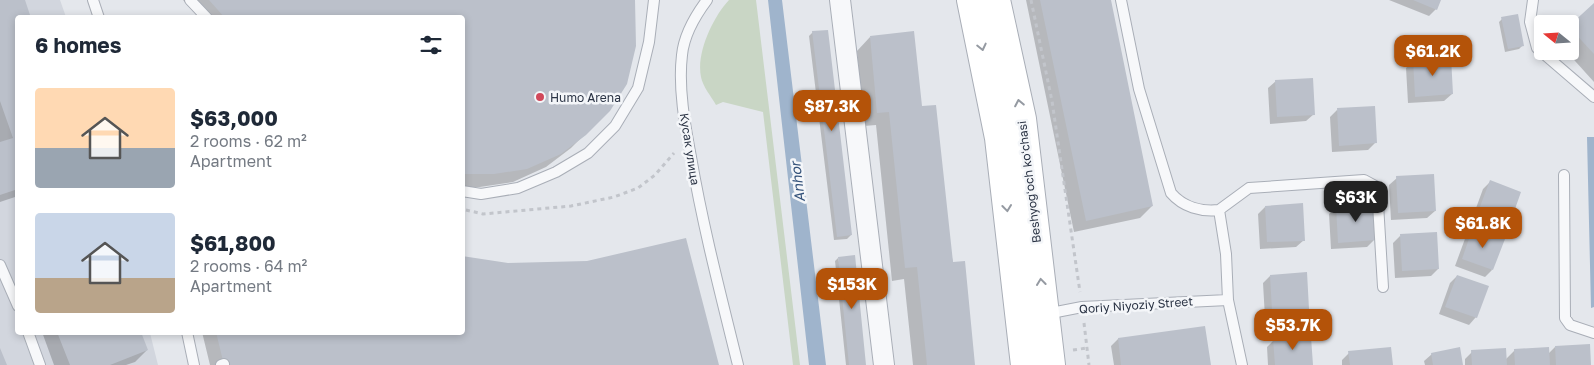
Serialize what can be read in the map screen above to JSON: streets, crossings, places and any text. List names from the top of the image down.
{
  "streets": {
    "main road": ["Beshyogʻoch koʻchasi"],
    "lane": ["Кусак улица", "Qoriy Niyoziy Street"]
  },
  "crossings": [
    ["Beshyogʻoch koʻchasi", "Qoriy Niyoziy Street"]
  ],
  "water": ["Anhor"],
  "places": ["Humo Arena"],
  "north": "left",
  "page": {
    "heading": "6 homes",
    "price": [
      "$61.2K",
      "$87.3K",
      "$63K",
      "$61.8K",
      "$153K",
      "$53.7K"
    ],
    "list": [
      {
        "name": "$63,000",
        "note": "2 rooms · 62 m² · Apartment"
      },
      {
        "name": "$61,800",
        "note": "2 rooms · 64 m² · Apartment"
      }
    ]
  }
}
